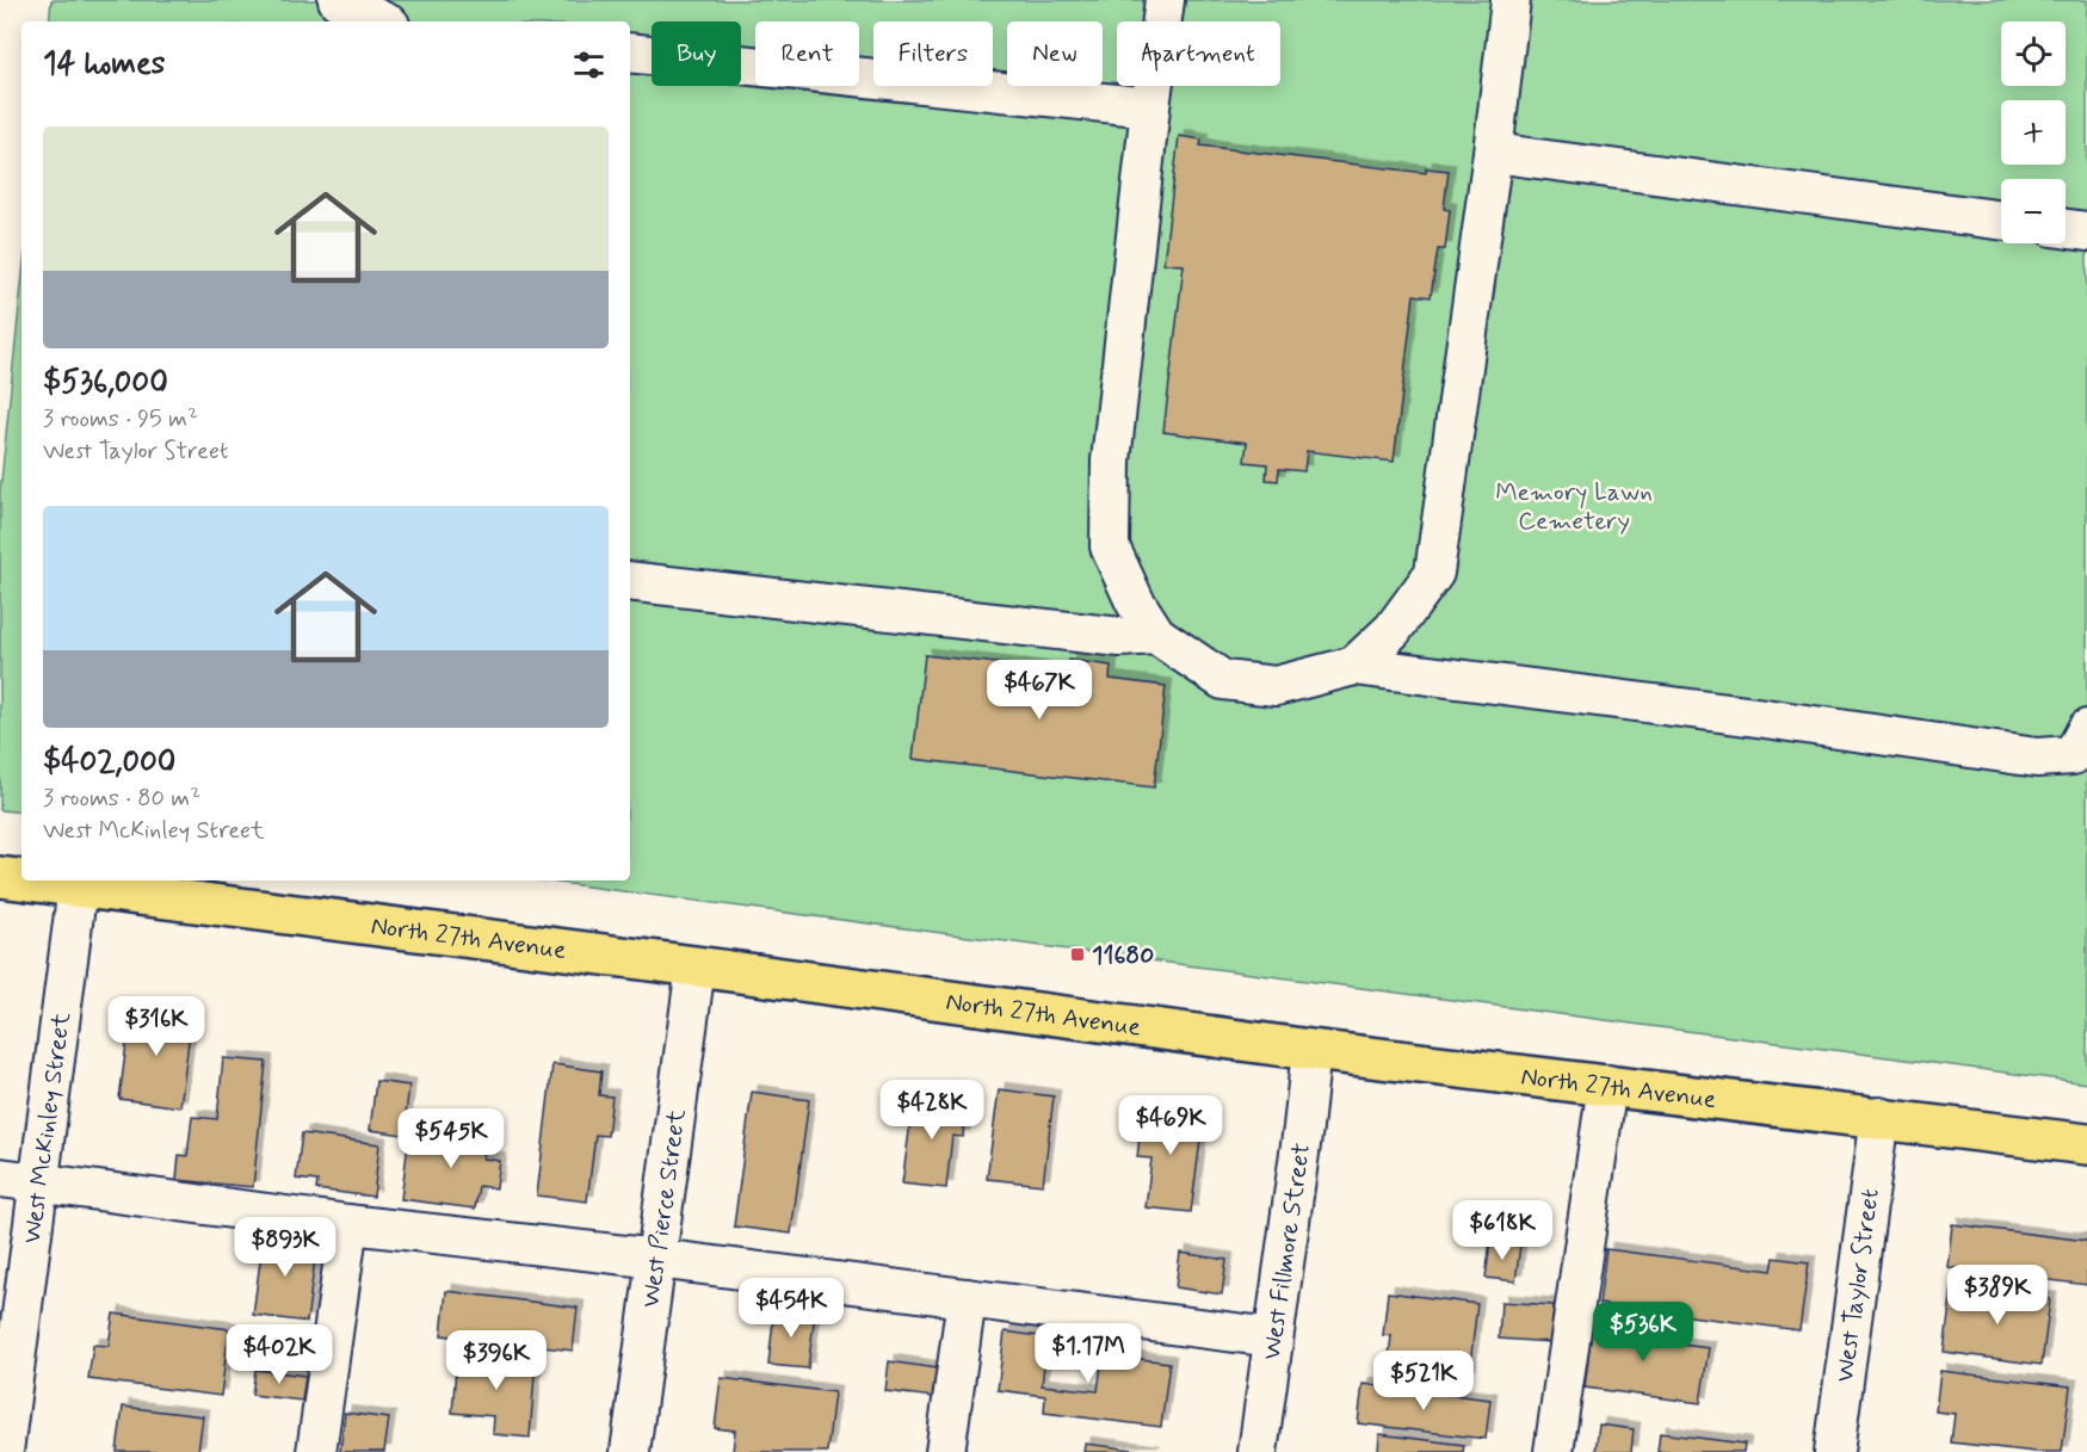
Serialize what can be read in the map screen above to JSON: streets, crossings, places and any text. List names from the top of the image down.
{
  "streets": {
    "main road": ["North 27th Avenue"],
    "street": [
      "West McKinley Street",
      "West Pierce Street",
      "West Fillmore Street",
      "West Taylor Street"
    ]
  },
  "crossings": [
    ["North 27th Avenue", "West McKinley Street"],
    ["North 27th Avenue", "West Pierce Street"],
    ["North 27th Avenue", "West Fillmore Street"],
    ["North 27th Avenue", "West Taylor Street"]
  ],
  "parks": ["Memory Lawn Cemetery"],
  "places": {
    "transit": ["11680"]
  },
  "page": {
    "map_buttons": ["+", "−"],
    "chip": [
      "Buy",
      "Rent",
      "Filters",
      "New",
      "Apartment"
    ],
    "heading": "14 homes",
    "list": [
      {
        "name": "$536,000",
        "note": "3 rooms · 95 m² · West Taylor Street"
      },
      {
        "name": "$402,000",
        "note": "3 rooms · 80 m² · West McKinley Street"
      }
    ],
    "price": [
      "$467K",
      "$316K",
      "$428K",
      "$469K",
      "$545K",
      "$618K",
      "$893K",
      "$389K",
      "$454K",
      "$536K",
      "$1.17M",
      "$402K",
      "$396K",
      "$521K"
    ]
  }
}
